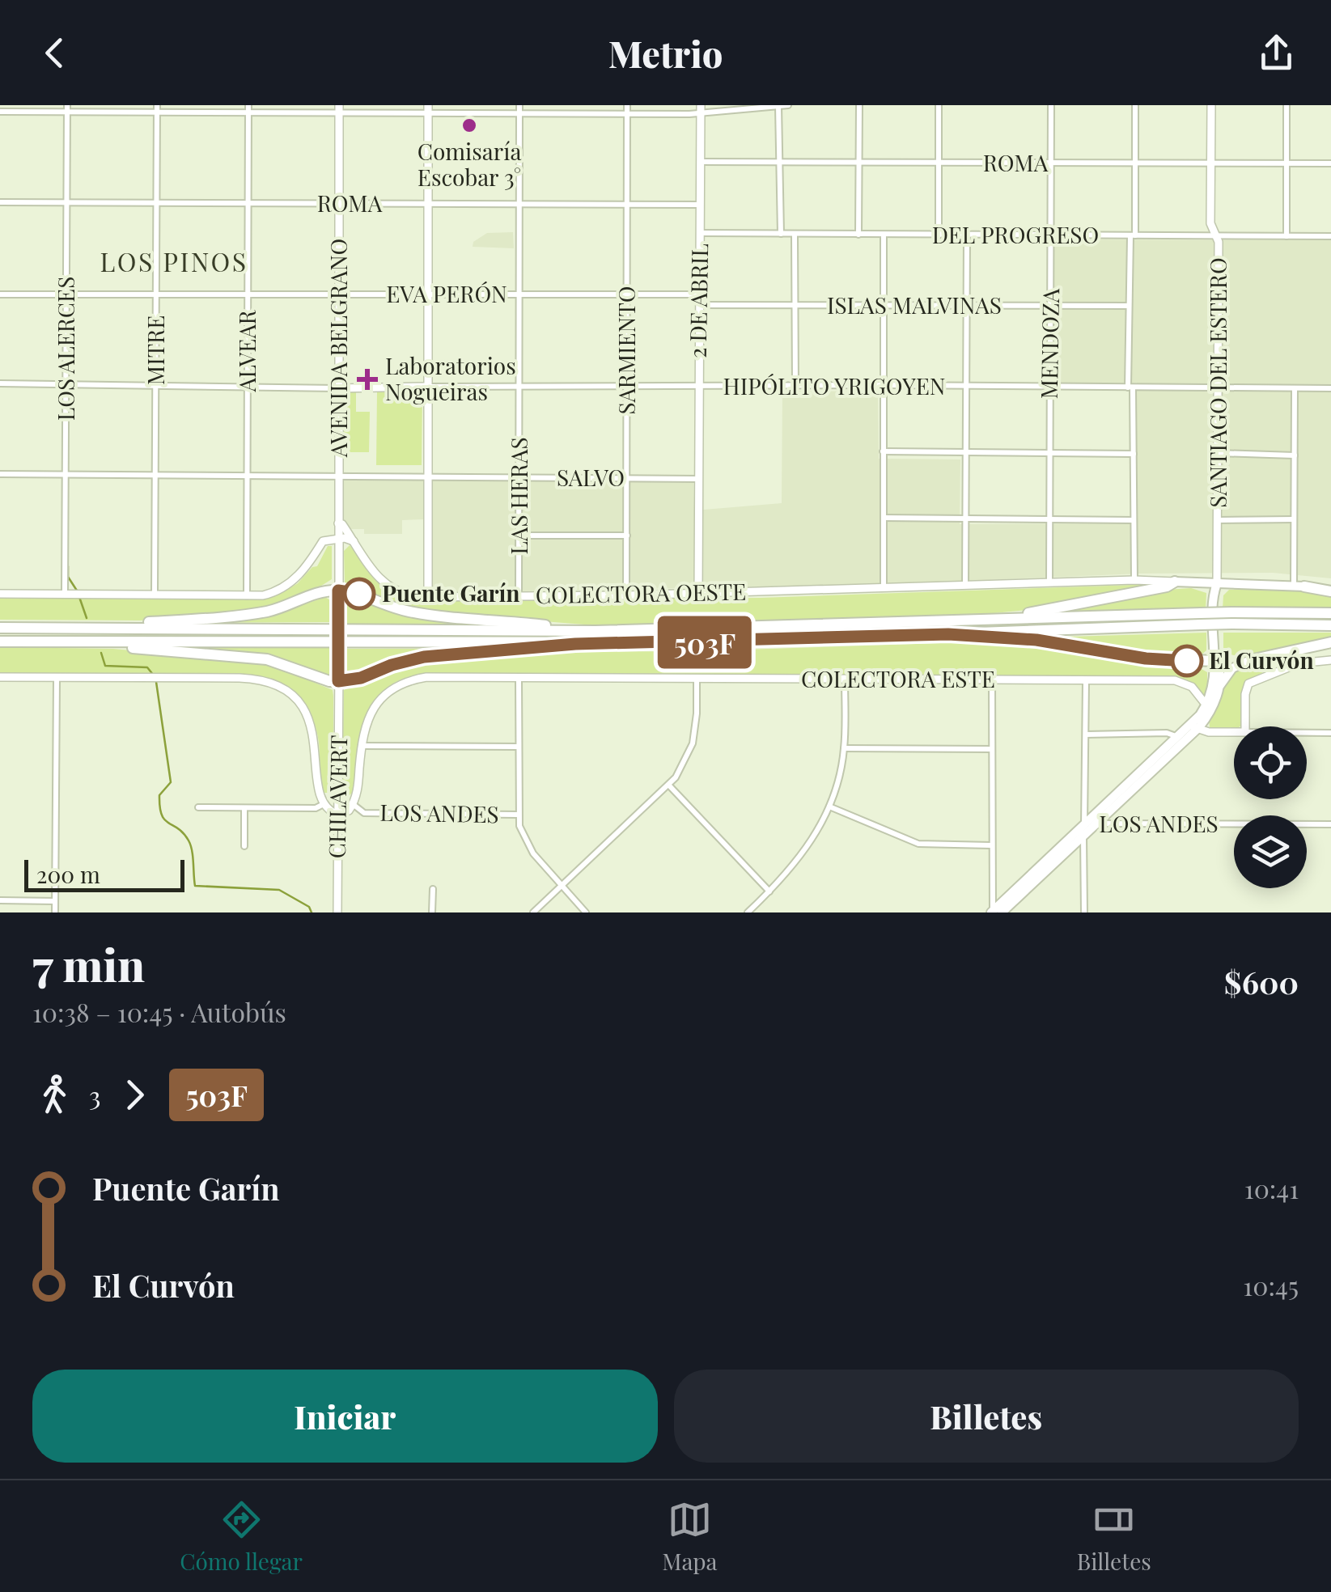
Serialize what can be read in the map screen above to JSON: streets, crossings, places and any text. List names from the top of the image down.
{
  "streets": {
    "main road": ["SANTIAGO DEL ESTERO", "COLECTORA OESTE"],
    "street": [
      "ROMA",
      "DEL PROGRESO",
      "EVA PERÓN",
      "2 DE ABRIL",
      "ISLAS MALVINAS",
      "MENDOZA",
      "AVENIDA BELGRANO",
      "LOS ALERCES",
      "MITRE",
      "SARMIENTO",
      "ALVEAR",
      "HIPÓLITO YRIGOYEN",
      "SALVO",
      "LAS HERAS",
      "COLECTORA ESTE",
      "CHILAVERT",
      "LOS ANDES"
    ]
  },
  "crossings": [
    ["ROMA", "2 DE ABRIL"],
    ["ROMA", "MENDOZA"],
    ["ROMA", "AVENIDA BELGRANO"],
    ["ROMA", "LOS ALERCES"],
    ["ROMA", "MITRE"],
    ["ROMA", "SARMIENTO"],
    ["ROMA", "ALVEAR"],
    ["ROMA", "SANTIAGO DEL ESTERO"],
    ["ROMA", "LAS HERAS"],
    ["DEL PROGRESO", "2 DE ABRIL"],
    ["DEL PROGRESO", "MENDOZA"],
    ["DEL PROGRESO", "SANTIAGO DEL ESTERO"],
    ["EVA PERÓN", "2 DE ABRIL"],
    ["EVA PERÓN", "AVENIDA BELGRANO"],
    ["EVA PERÓN", "LOS ALERCES"],
    ["EVA PERÓN", "MITRE"],
    ["EVA PERÓN", "SARMIENTO"],
    ["EVA PERÓN", "ALVEAR"],
    ["EVA PERÓN", "LAS HERAS"],
    ["2 DE ABRIL", "ISLAS MALVINAS"],
    ["2 DE ABRIL", "HIPÓLITO YRIGOYEN"],
    ["2 DE ABRIL", "SALVO"],
    ["2 DE ABRIL", "COLECTORA OESTE"],
    ["ISLAS MALVINAS", "MENDOZA"],
    ["MENDOZA", "HIPÓLITO YRIGOYEN"],
    ["MENDOZA", "COLECTORA OESTE"],
    ["AVENIDA BELGRANO", "HIPÓLITO YRIGOYEN"],
    ["AVENIDA BELGRANO", "SALVO"],
    ["AVENIDA BELGRANO", "COLECTORA OESTE"],
    ["LOS ALERCES", "SALVO"],
    ["MITRE", "SALVO"],
    ["SARMIENTO", "HIPÓLITO YRIGOYEN"],
    ["SARMIENTO", "SALVO"],
    ["SARMIENTO", "COLECTORA OESTE"],
    ["ALVEAR", "SALVO"],
    ["SANTIAGO DEL ESTERO", "HIPÓLITO YRIGOYEN"],
    ["SANTIAGO DEL ESTERO", "COLECTORA OESTE"],
    ["HIPÓLITO YRIGOYEN", "LAS HERAS"],
    ["SALVO", "LAS HERAS"],
    ["LAS HERAS", "COLECTORA OESTE"],
    ["CHILAVERT", "LOS ANDES"]
  ],
  "districts": ["LOS PINOS"],
  "places": {
    "other": ["Comisaría Escobar 3°", "Puente Garín", "El Curvón"],
    "health": ["Laboratorios Nogueiras"]
  },
  "lines": ["bus line 503F"],
  "scale_bar": "200 m",
  "page": {
    "header": "Metrio",
    "on_map": "503F",
    "scale": "200 m",
    "heading": ["7 min", "10:38 – 10:45 · Autobús", "$600"],
    "legs": ["3", "503F"],
    "list": [
      {
        "name": "Puente Garín",
        "value": "10:41"
      },
      {
        "name": "El Curvón",
        "value": "10:45"
      }
    ],
    "buttons": ["Iniciar", "Billetes"],
    "tabs": ["Cómo llegar", "Mapa", "Billetes"]
  }
}
